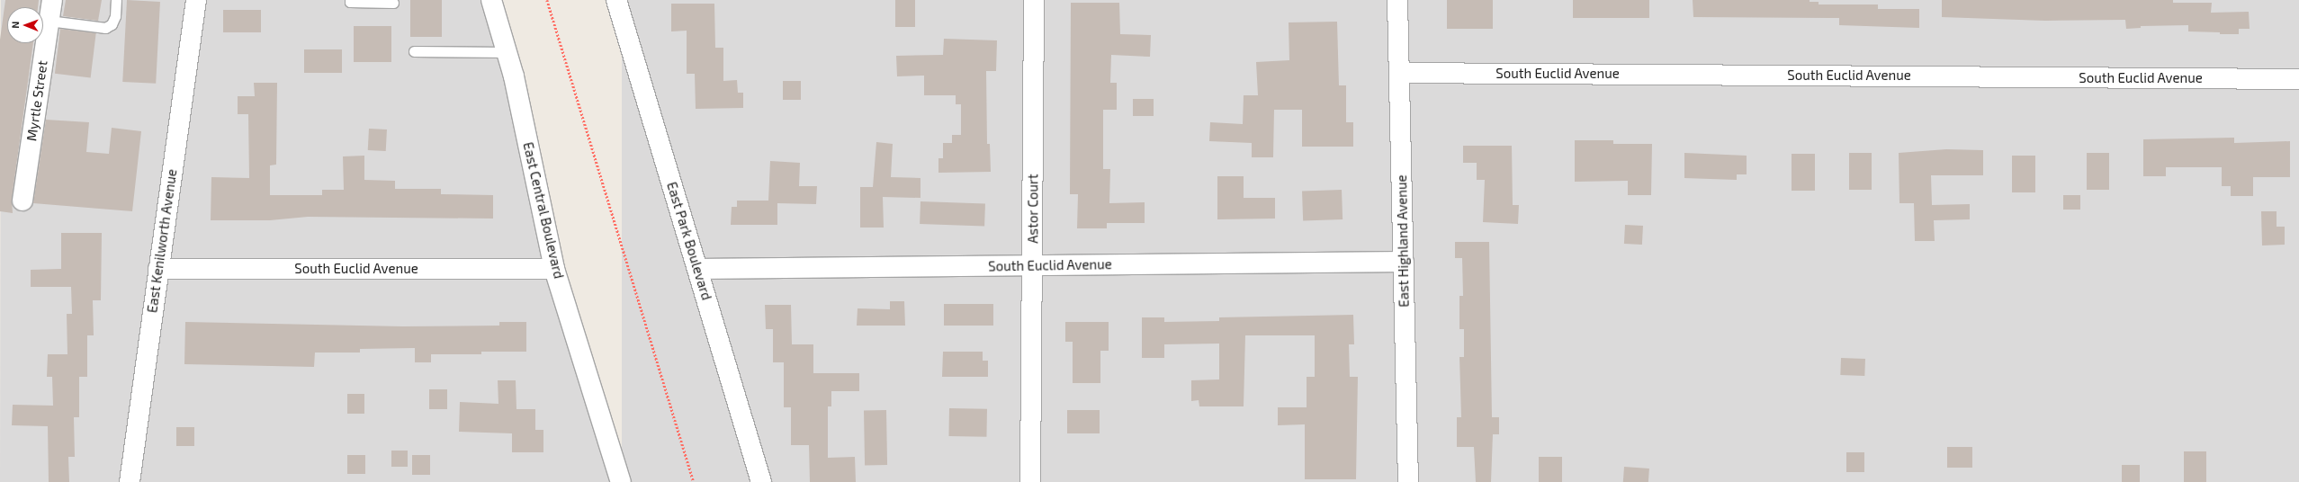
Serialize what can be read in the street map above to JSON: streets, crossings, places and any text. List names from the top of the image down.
{
  "streets": {
    "street": [
      "South Euclid Avenue",
      "Myrtle Street",
      "Astor Court",
      "East Central Boulevard",
      "East Kenilworth Avenue",
      "East Park Boulevard",
      "East Highland Avenue"
    ]
  },
  "crossings": [
    ["South Euclid Avenue", "Astor Court"],
    ["South Euclid Avenue", "East Central Boulevard"],
    ["South Euclid Avenue", "East Kenilworth Avenue"],
    ["South Euclid Avenue", "East Park Boulevard"],
    ["South Euclid Avenue", "East Highland Avenue"]
  ],
  "north": "left"
}
